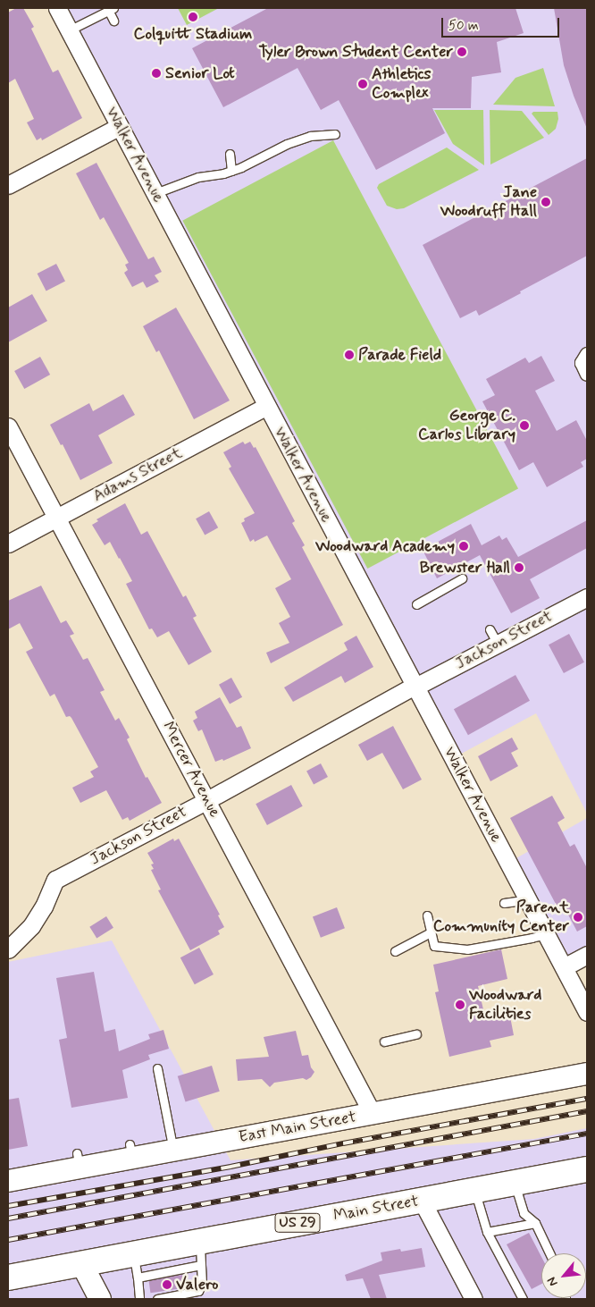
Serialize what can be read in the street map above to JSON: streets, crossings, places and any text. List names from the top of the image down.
{
  "streets": {
    "main road": ["Main Street", "US 29"],
    "street": [
      "Walker Avenue",
      "Adams Street",
      "Jackson Street",
      "Mercer Avenue",
      "East Main Street"
    ]
  },
  "crossings": [
    ["Walker Avenue", "Adams Street"],
    ["Walker Avenue", "Jackson Street"],
    ["Adams Street", "Mercer Avenue"],
    ["Jackson Street", "Mercer Avenue"],
    ["Mercer Avenue", "East Main Street"]
  ],
  "places": [
    "Colquitt Stadium",
    "Tyler Brown Student Center",
    "Senior Lot",
    "Athletics Complex",
    "Jane Woodruff Hall",
    "Parade Field",
    "George C. Carlos Library",
    "Woodward Academy",
    "Brewster Hall",
    "Parent Community Center",
    "Woodward Facilities",
    "Valero"
  ],
  "scale_bar": "50 m",
  "north": "bottom left"
}
